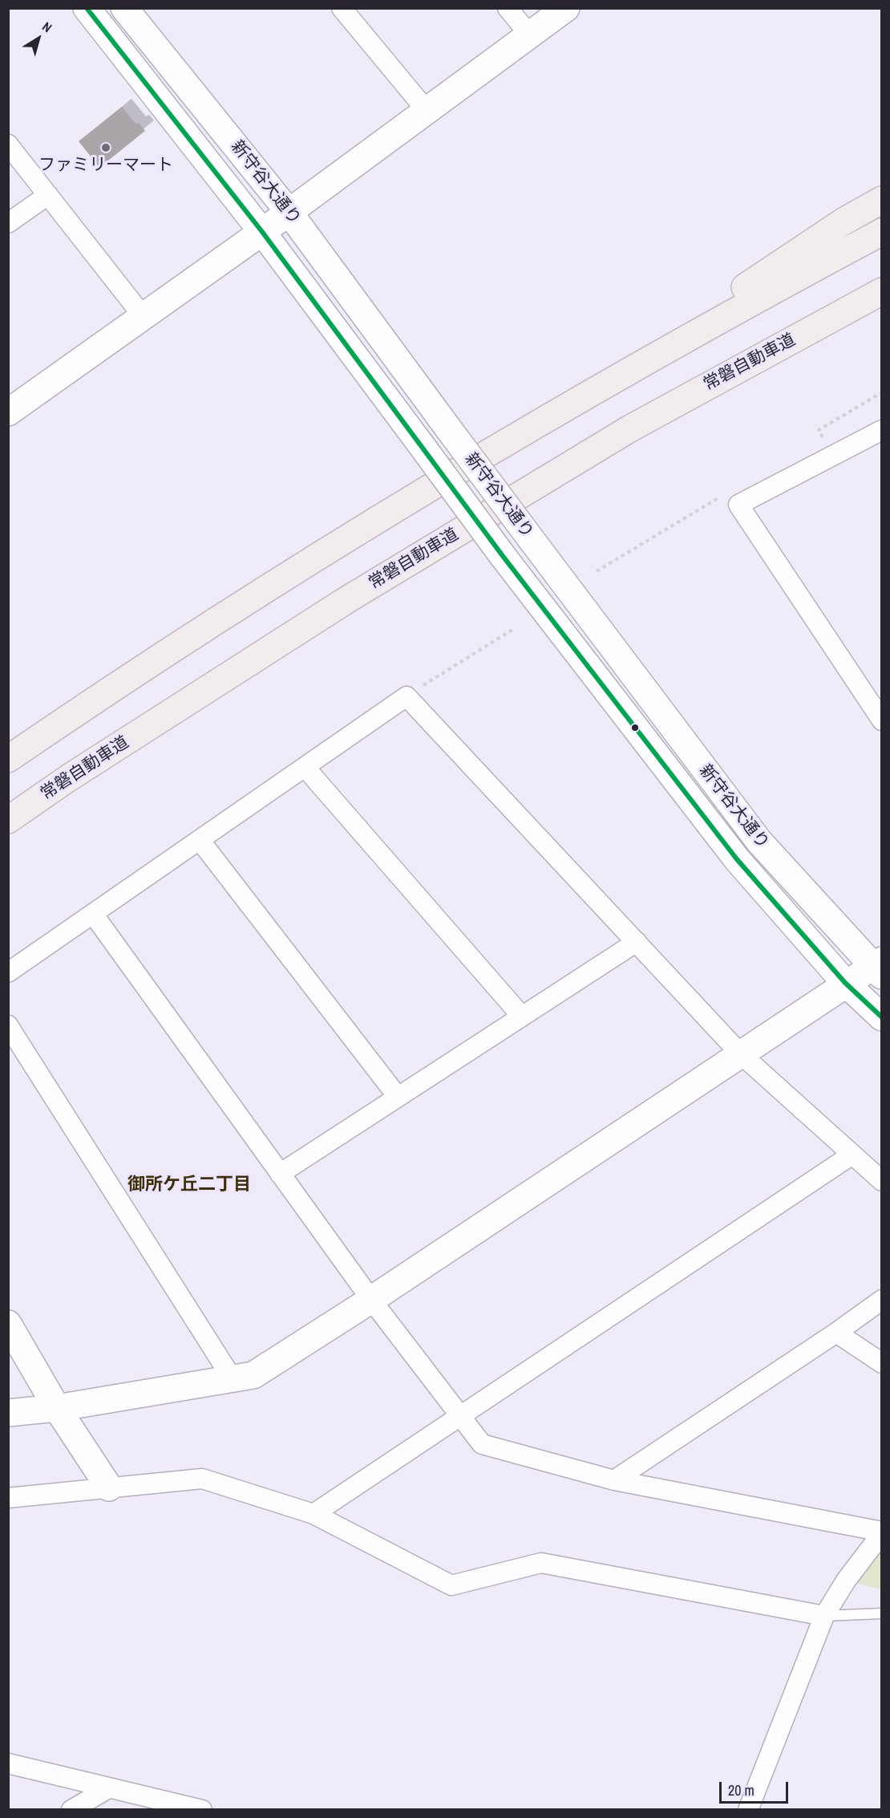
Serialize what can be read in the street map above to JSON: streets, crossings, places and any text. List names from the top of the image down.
{
  "streets": {
    "highway": ["常磐自動車道"],
    "street": ["新守谷大通り"]
  },
  "districts": ["御所ケ丘二丁目"],
  "places": ["ファミリーマート"],
  "scale_bar": "20 m",
  "north": "top right"
}
